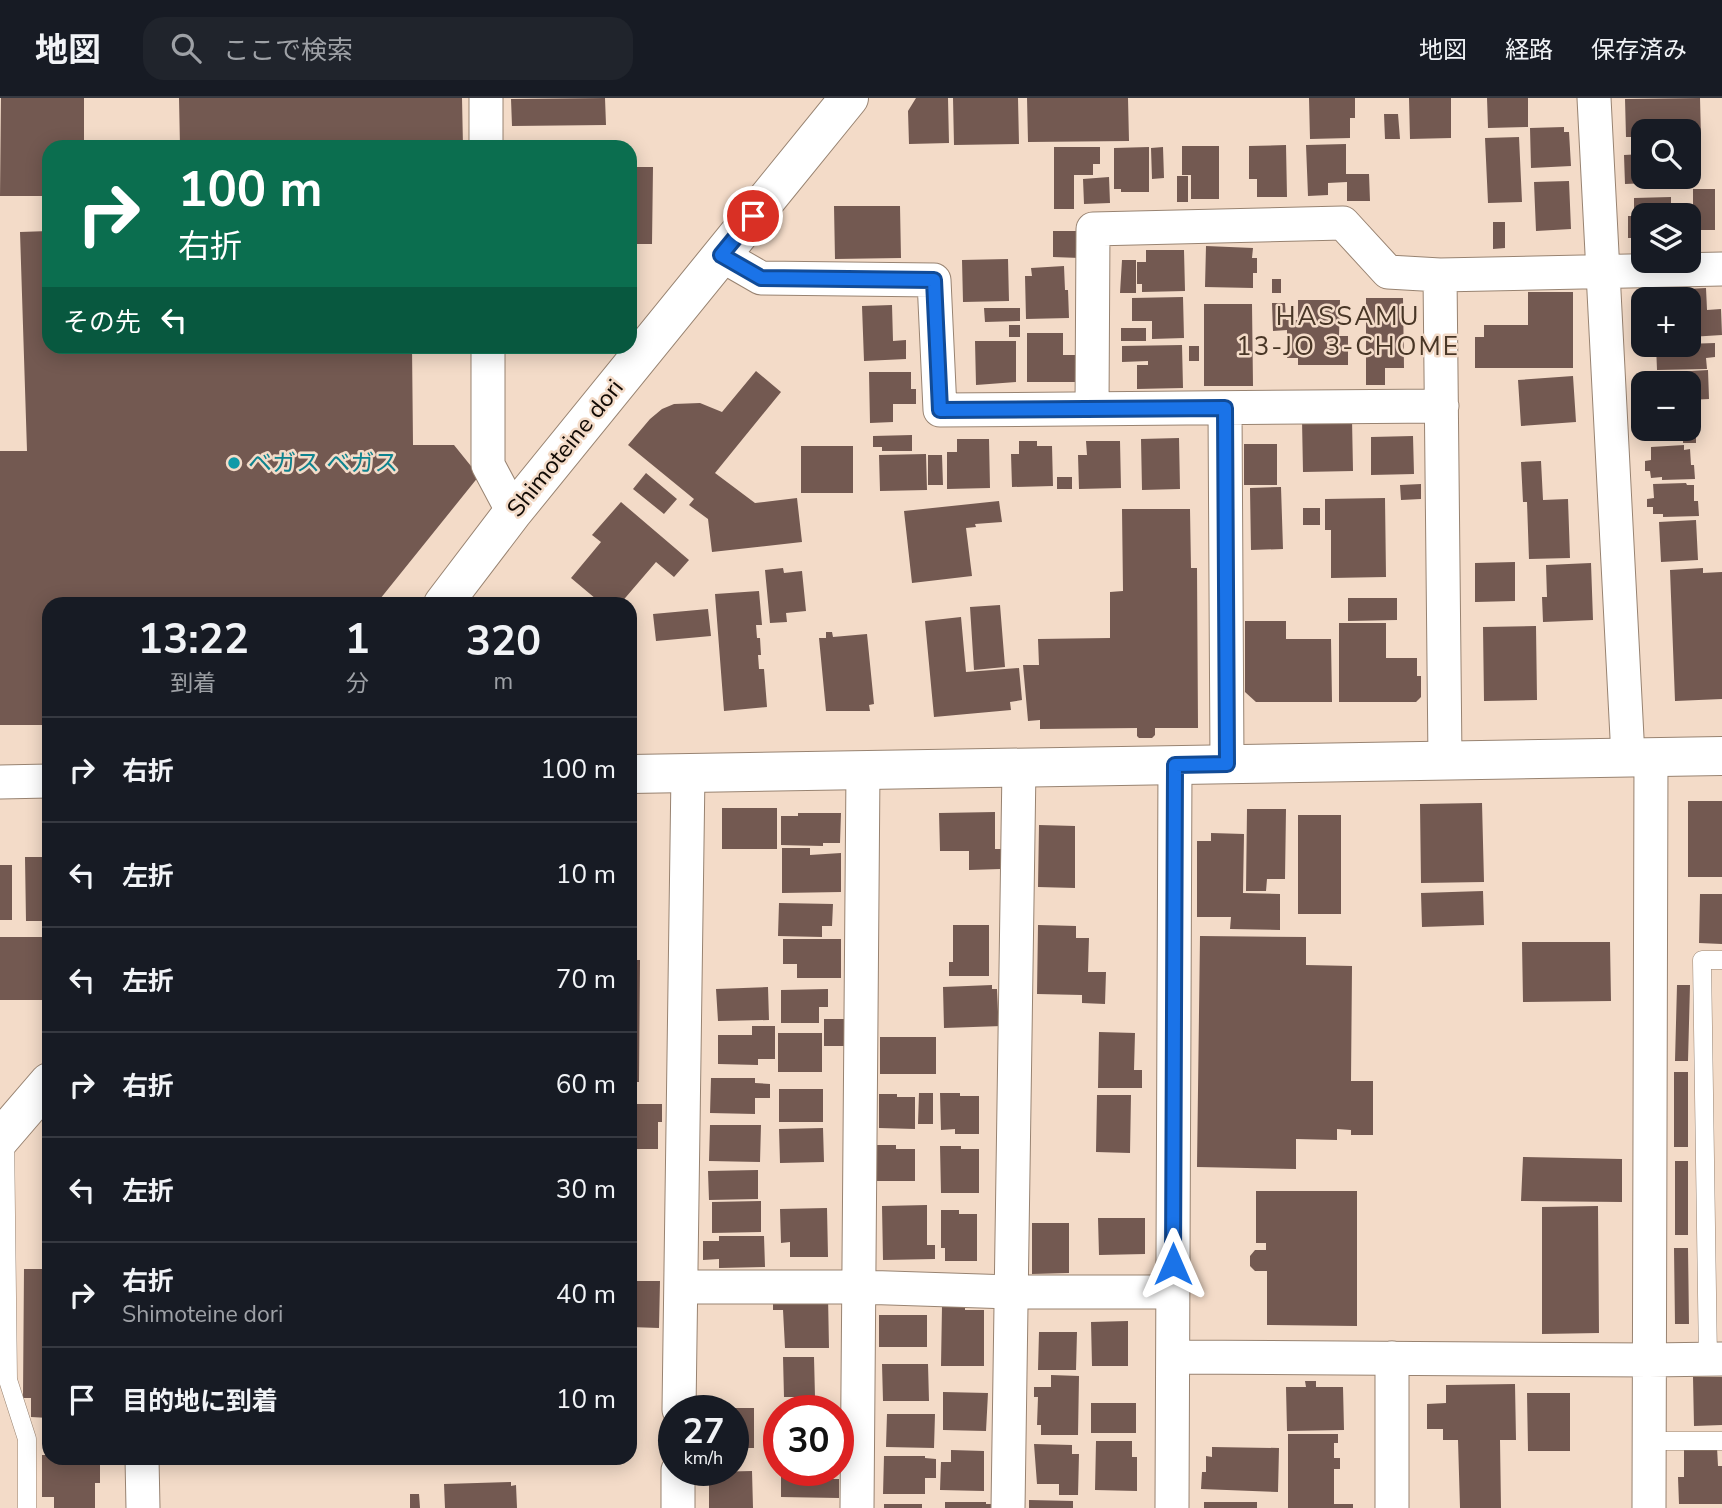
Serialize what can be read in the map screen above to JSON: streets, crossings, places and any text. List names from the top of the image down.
{
  "streets": {
    "street": ["Shimoteine dori"]
  },
  "districts": ["HASSAMU 13-JO 3-CHOME"],
  "places": ["ベガス ベガス"],
  "page": {
    "header": "地図",
    "search": "ここで検索",
    "nav": ["地図", "経路", "保存済み"],
    "map_buttons": ["+", "−"],
    "turn": ["100 m", "右折"],
    "then": "その先",
    "eta": [
      "13:22",
      "到着",
      "1",
      "分",
      "320",
      "m"
    ],
    "list": [
      {
        "name": "右折",
        "value": "100 m"
      },
      {
        "name": "左折",
        "value": "10 m"
      },
      {
        "name": "左折",
        "value": "70 m"
      },
      {
        "name": "右折",
        "value": "60 m"
      },
      {
        "name": "左折",
        "value": "30 m"
      },
      {
        "name": "右折",
        "note": "Shimoteine dori",
        "value": "40 m"
      },
      {
        "name": "目的地に到着",
        "value": "10 m"
      }
    ],
    "speed": "27 km/h",
    "limit": "30"
  }
}
